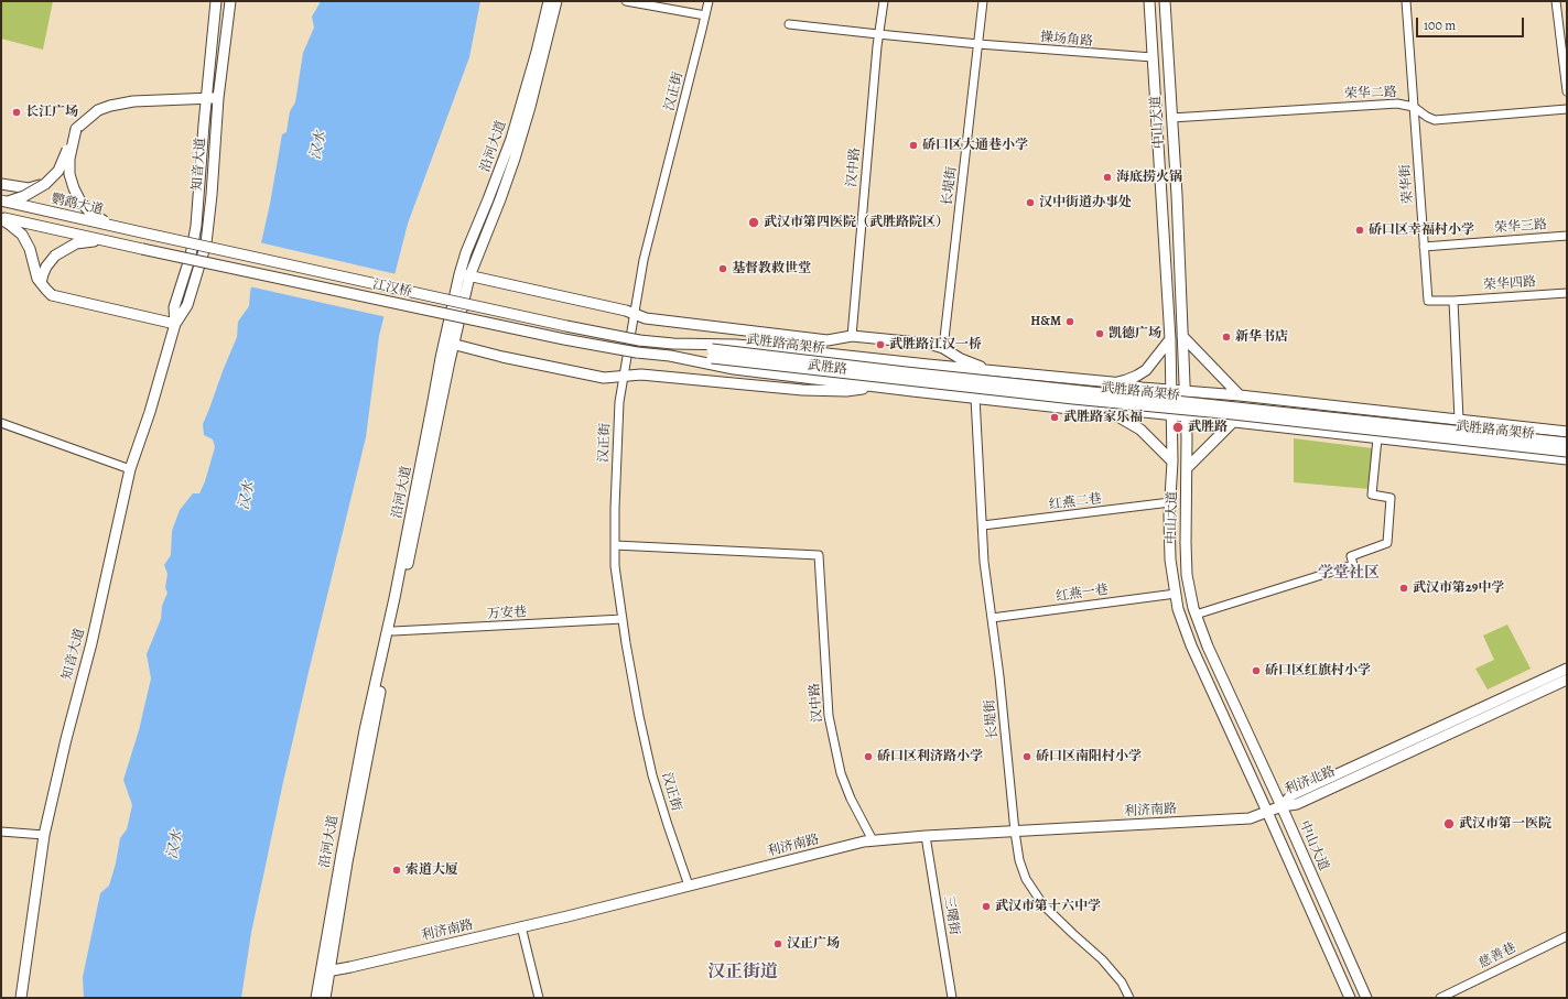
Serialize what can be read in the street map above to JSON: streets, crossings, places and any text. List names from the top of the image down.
{
  "streets": {
    "main road": [
      "中山大道",
      "沿河大道",
      "知音大道",
      "鹦鹉大道",
      "江汉桥",
      "武胜路高架桥",
      "武胜路",
      "利济北路",
      "利济南路"
    ],
    "street": [
      "操场角路",
      "汉正街",
      "荣华二路",
      "汉中路",
      "荣华街",
      "长堤街",
      "荣华三路",
      "荣华四路",
      "红燕二巷",
      "红燕一巷",
      "万安巷",
      "三曙街",
      "慈善巷"
    ]
  },
  "crossings": [
    ["操场角路", "中山大道"],
    ["操场角路", "汉中路"],
    ["操场角路", "长堤街"],
    ["汉正街", "汉中路"],
    ["汉正街", "万安巷"],
    ["汉正街", "利济南路"],
    ["荣华二路", "中山大道"],
    ["荣华二路", "荣华街"],
    ["中山大道", "武胜路"],
    ["中山大道", "红燕二巷"],
    ["中山大道", "红燕一巷"],
    ["中山大道", "利济北路"],
    ["中山大道", "利济南路"],
    ["沿河大道", "万安巷"],
    ["沿河大道", "利济南路"],
    ["汉中路", "利济南路"],
    ["荣华街", "荣华三路"],
    ["荣华街", "荣华四路"],
    ["长堤街", "武胜路"],
    ["长堤街", "红燕二巷"],
    ["长堤街", "红燕一巷"],
    ["长堤街", "利济南路"],
    ["鹦鹉大道", "江汉桥"],
    ["江汉桥", "武胜路"],
    ["利济北路", "利济南路"],
    ["利济南路", "三曙街"]
  ],
  "districts": ["学堂社区", "汉正街道"],
  "water": ["汉水"],
  "places": [
    "长江广场",
    "硚口区大通巷小学",
    "海底捞火锅",
    "汉中街道办事处",
    "武汉市第四医院（武胜路院区）",
    "硚口区幸福村小学",
    "基督教救世堂",
    "H&M",
    "凯德广场",
    "新华书店",
    "武胜路江汉一桥",
    "武胜路家乐福",
    "武胜路",
    "武汉市第29中学",
    "硚口区红旗村小学",
    "硚口区利济路小学",
    "硚口区南阳村小学",
    "武汉市第一医院",
    "索道大厦",
    "武汉市第十六中学",
    "汉正广场"
  ],
  "scale_bar": "100 m"
}
